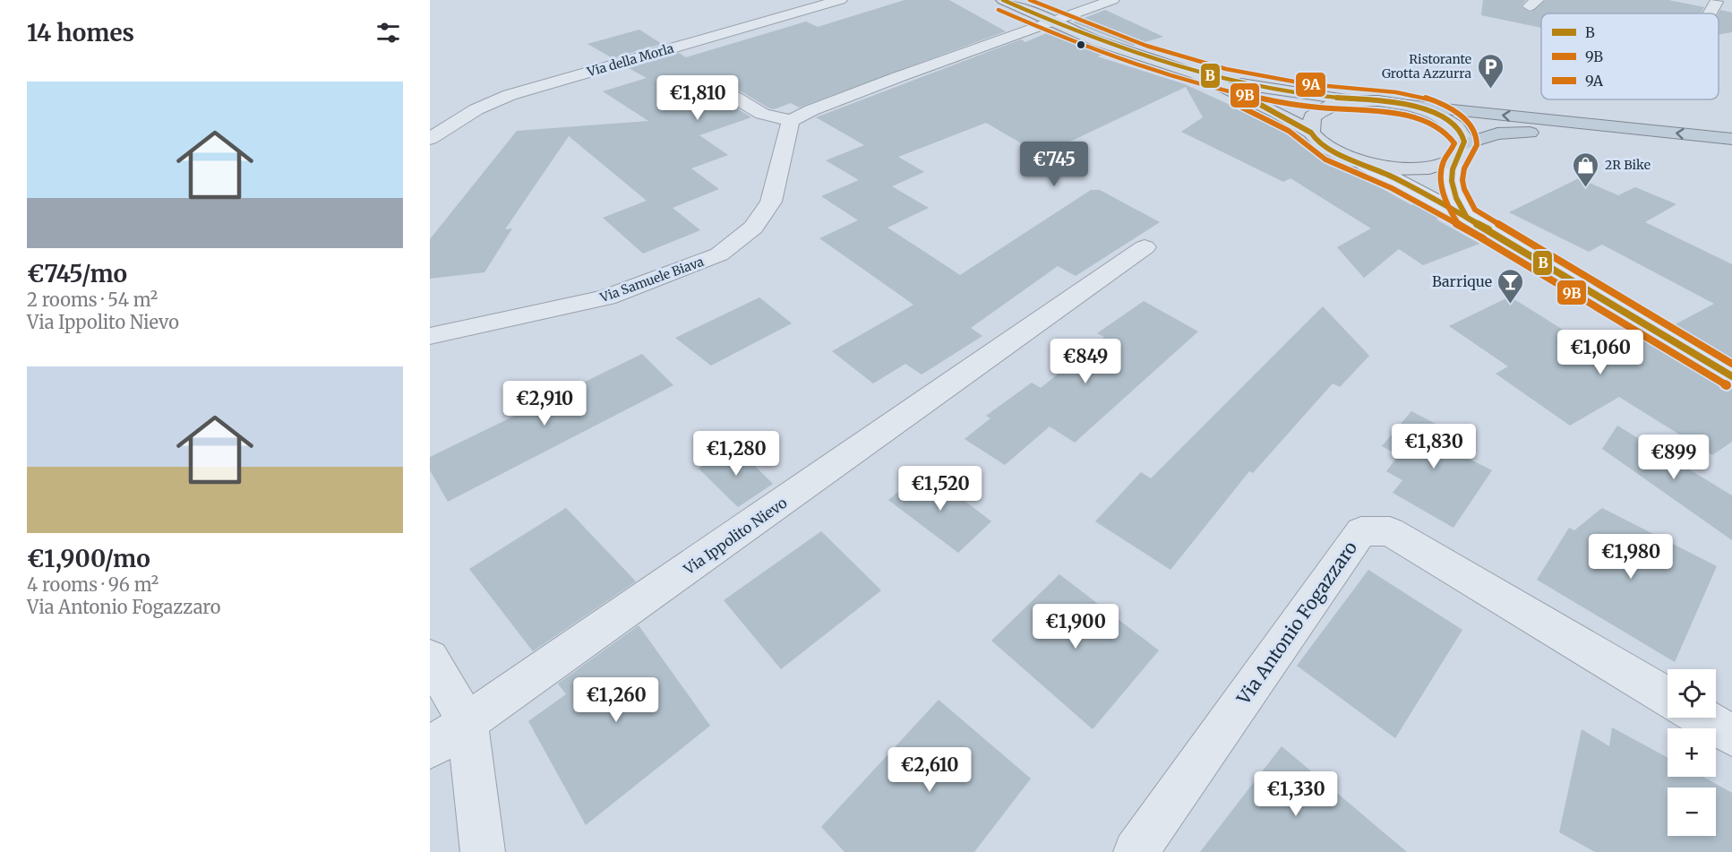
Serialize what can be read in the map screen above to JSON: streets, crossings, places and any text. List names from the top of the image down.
{
  "streets": {
    "street": [
      "Via della Morla",
      "Via Samuele Biava",
      "Via Ippolito Nievo",
      "Via Antonio Fogazzaro"
    ]
  },
  "places": {
    "parking": ["Ristorante Grotta Azzurra"],
    "shop": ["2R Bike"],
    "bar": ["Barrique"]
  },
  "lines": ["transit line B", "transit line 9A", "transit line 9B"],
  "legend": ["B", "9B", "9A"],
  "page": {
    "heading": "14 homes",
    "list": [
      {
        "name": "€745/mo",
        "note": "2 rooms · 54 m² · Via Ippolito Nievo"
      },
      {
        "name": "€1,900/mo",
        "note": "4 rooms · 96 m² · Via Antonio Fogazzaro"
      }
    ],
    "price": [
      "€1,810",
      "€745",
      "€1,060",
      "€849",
      "€2,910",
      "€1,830",
      "€1,280",
      "€899",
      "€1,520",
      "€1,980",
      "€1,900",
      "€1,260",
      "€2,610",
      "€1,330"
    ],
    "map_buttons": ["+", "−"]
  }
}
